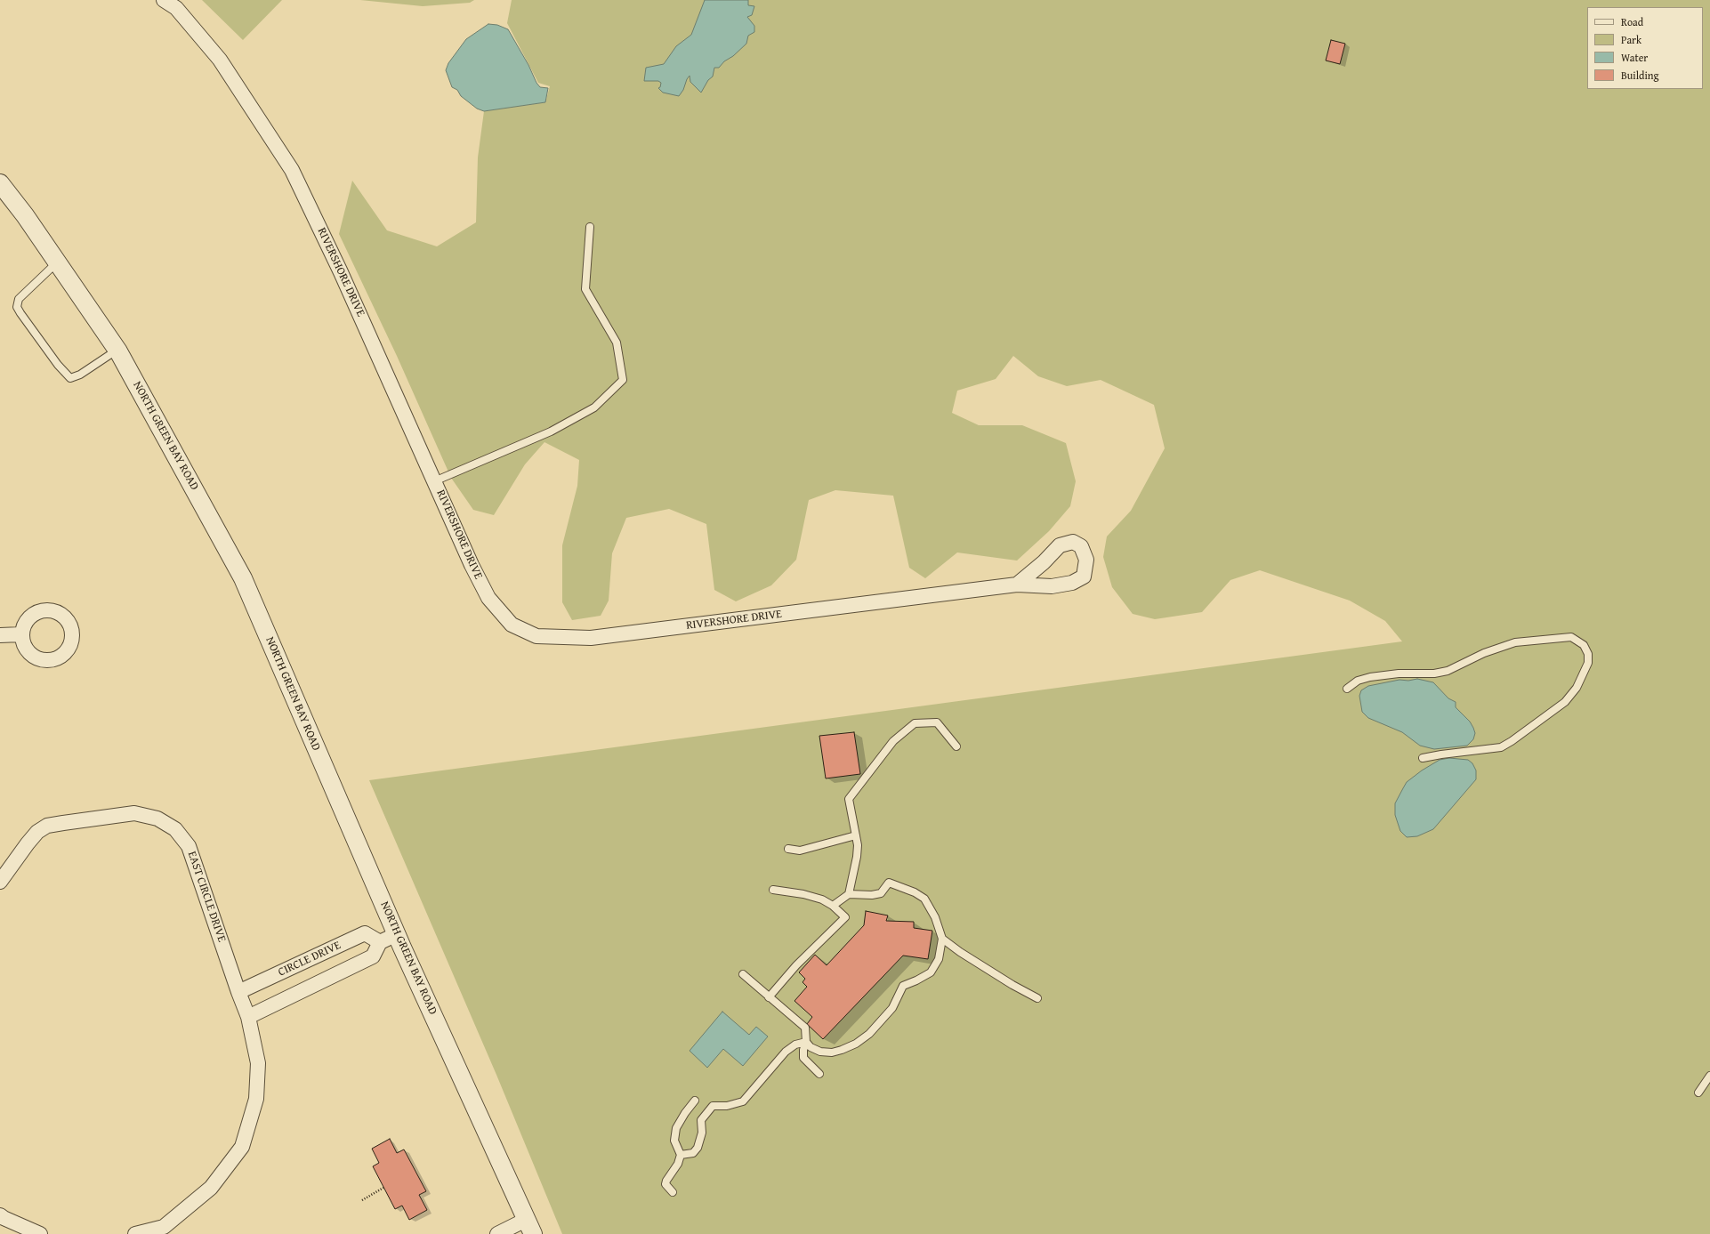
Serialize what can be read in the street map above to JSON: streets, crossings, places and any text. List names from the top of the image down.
{
  "streets": {
    "street": [
      "RIVERSHORE DRIVE",
      "NORTH GREEN BAY ROAD",
      "EAST CIRCLE DRIVE",
      "CIRCLE DRIVE"
    ]
  },
  "crossings": [
    ["EAST CIRCLE DRIVE", "CIRCLE DRIVE"]
  ],
  "legend": [
    "Road",
    "Park",
    "Water",
    "Building"
  ]
}
